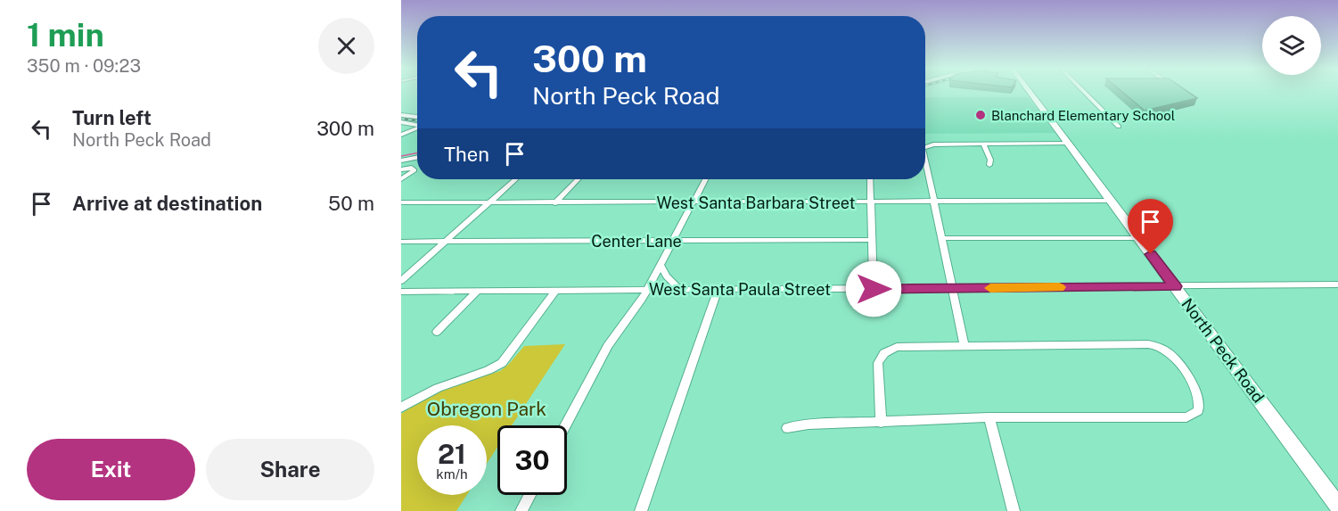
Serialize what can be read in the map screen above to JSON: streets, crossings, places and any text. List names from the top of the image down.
{
  "streets": {
    "street": [
      "West Santa Barbara Street",
      "Center Lane",
      "West Santa Paula Street",
      "North Peck Road"
    ]
  },
  "crossings": [
    ["West Santa Barbara Street", "North Peck Road"],
    ["West Santa Paula Street", "North Peck Road"]
  ],
  "parks": ["Obregon Park"],
  "places": ["Blanchard Elementary School"],
  "page": {
    "heading": ["1 min", "350 m · 09:23"],
    "turn": ["300 m", "North Peck Road"],
    "list": [
      {
        "name": "Turn left",
        "note": "North Peck Road",
        "value": "300 m"
      },
      {
        "name": "Arrive at destination",
        "value": "50 m"
      }
    ],
    "then": "Then",
    "speed": "21 km/h",
    "limit": "30",
    "buttons": ["Exit", "Share"]
  }
}
